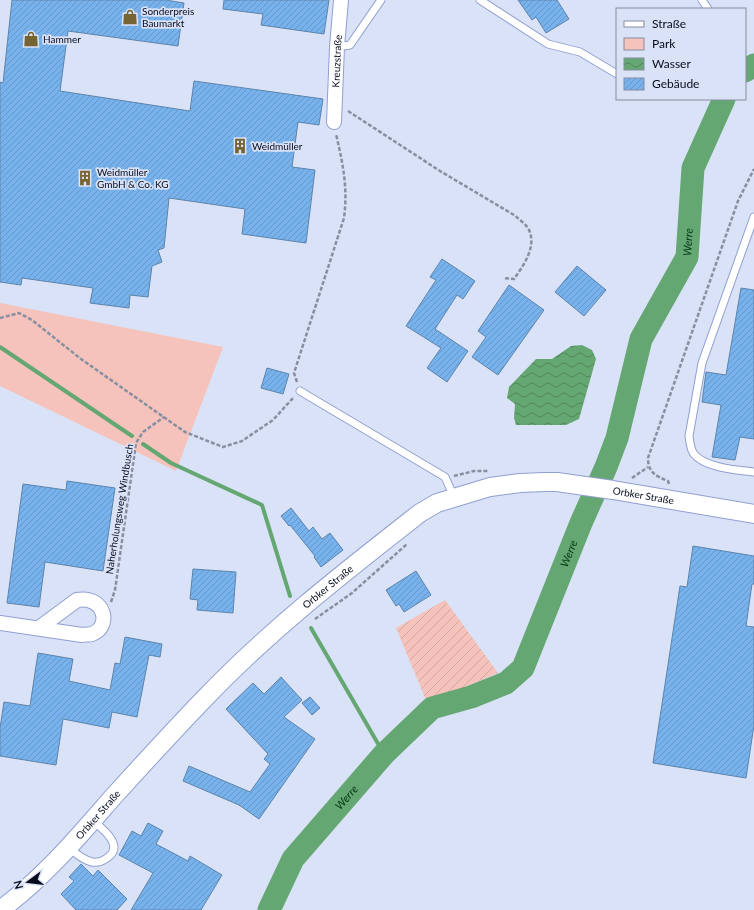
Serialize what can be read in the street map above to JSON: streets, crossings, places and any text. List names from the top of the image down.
{
  "streets": {
    "street": ["Kreuzstraße", "Orbker Straße"],
    "path": ["Naherholungsweg Windbusch"]
  },
  "water": ["Werre"],
  "places": {
    "shop": ["Sonderpreis Baumarkt", "Hammer"],
    "building": ["Weidmüller", "Weidmüller GmbH & Co. KG"]
  },
  "legend": [
    "Straße",
    "Park",
    "Wasser",
    "Gebäude"
  ],
  "north": "left"
}
